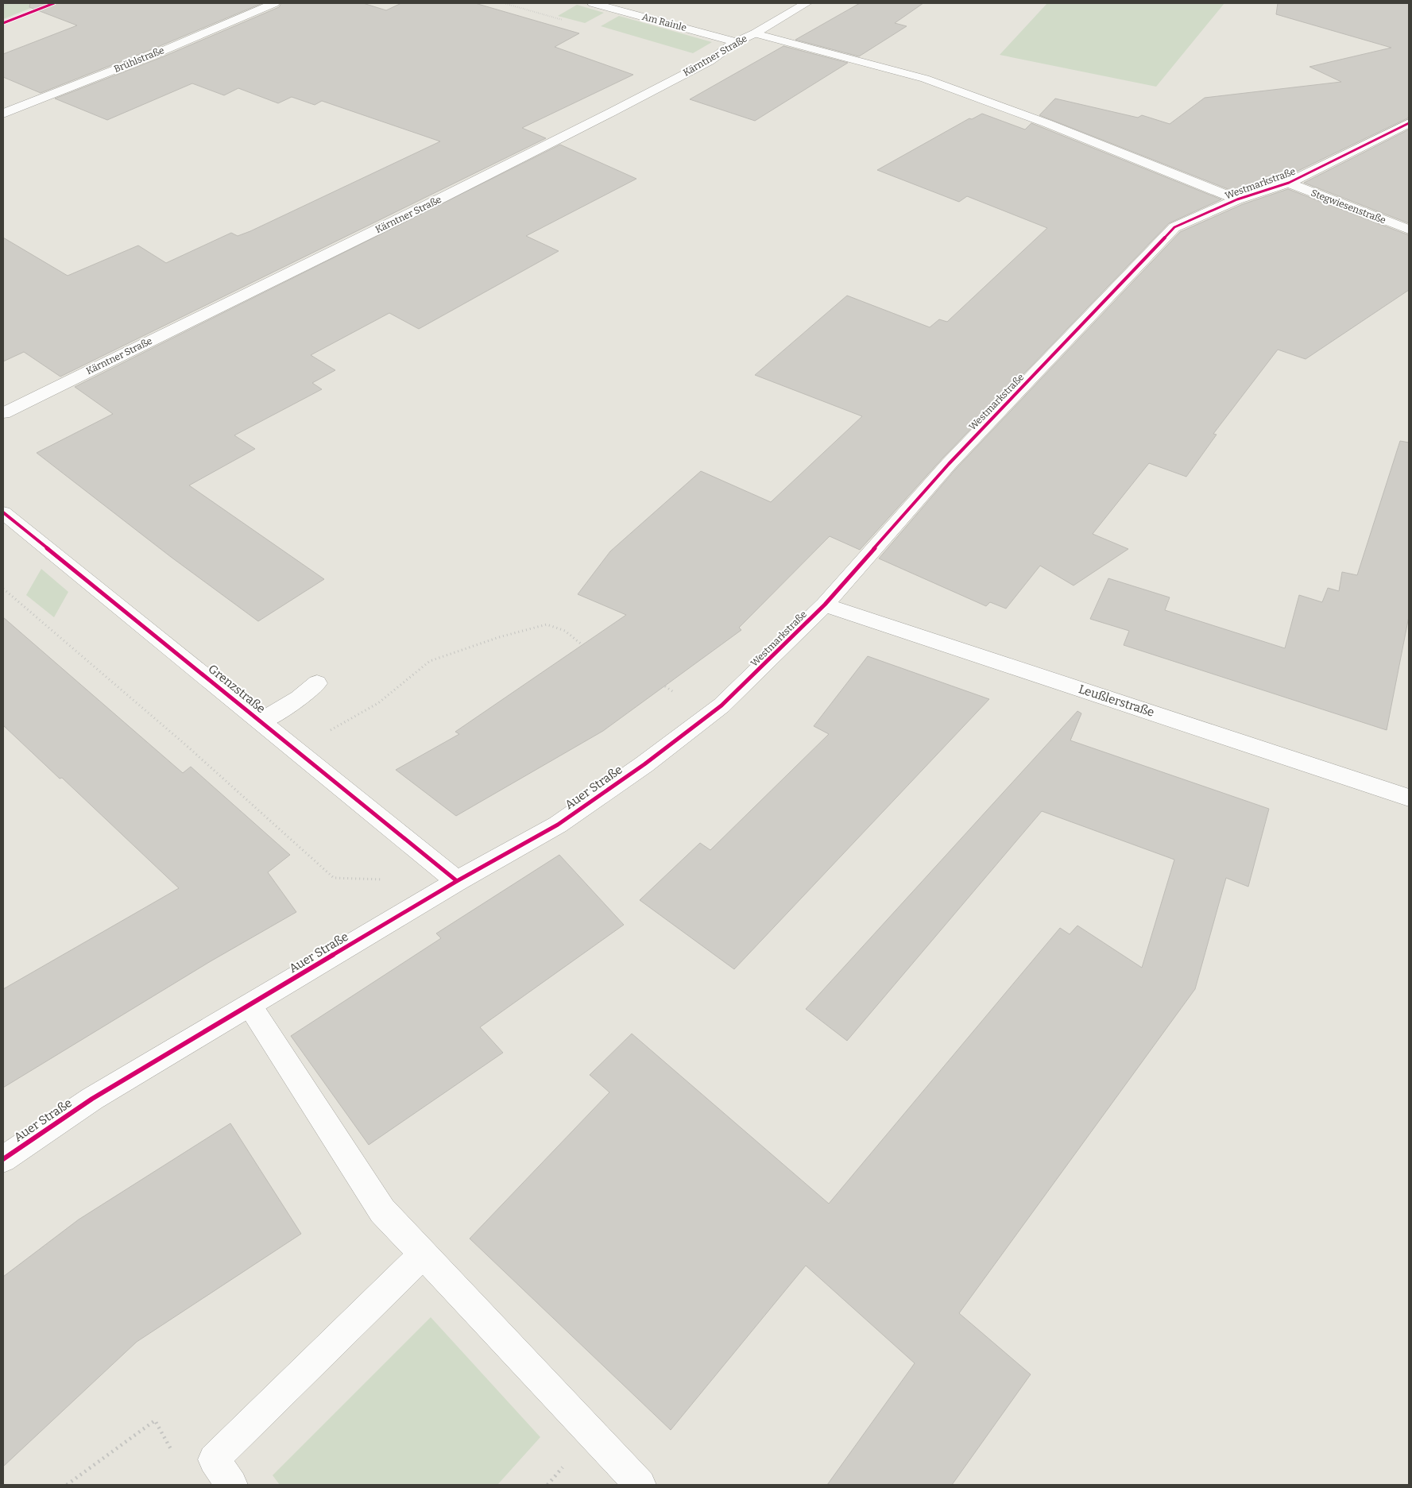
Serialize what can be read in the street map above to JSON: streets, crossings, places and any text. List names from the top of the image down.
{
  "streets": {
    "street": [
      "Am Rainle",
      "Kärntner Straße",
      "Brühlstraße",
      "Westmarkstraße",
      "Stegwiesenstraße",
      "Grenzstraße",
      "Leußlerstraße",
      "Auer Straße"
    ]
  },
  "crossings": [
    ["Am Rainle", "Kärntner Straße"],
    ["Westmarkstraße", "Stegwiesenstraße"],
    ["Westmarkstraße", "Leußlerstraße"],
    ["Westmarkstraße", "Auer Straße"],
    ["Grenzstraße", "Auer Straße"]
  ]
}
